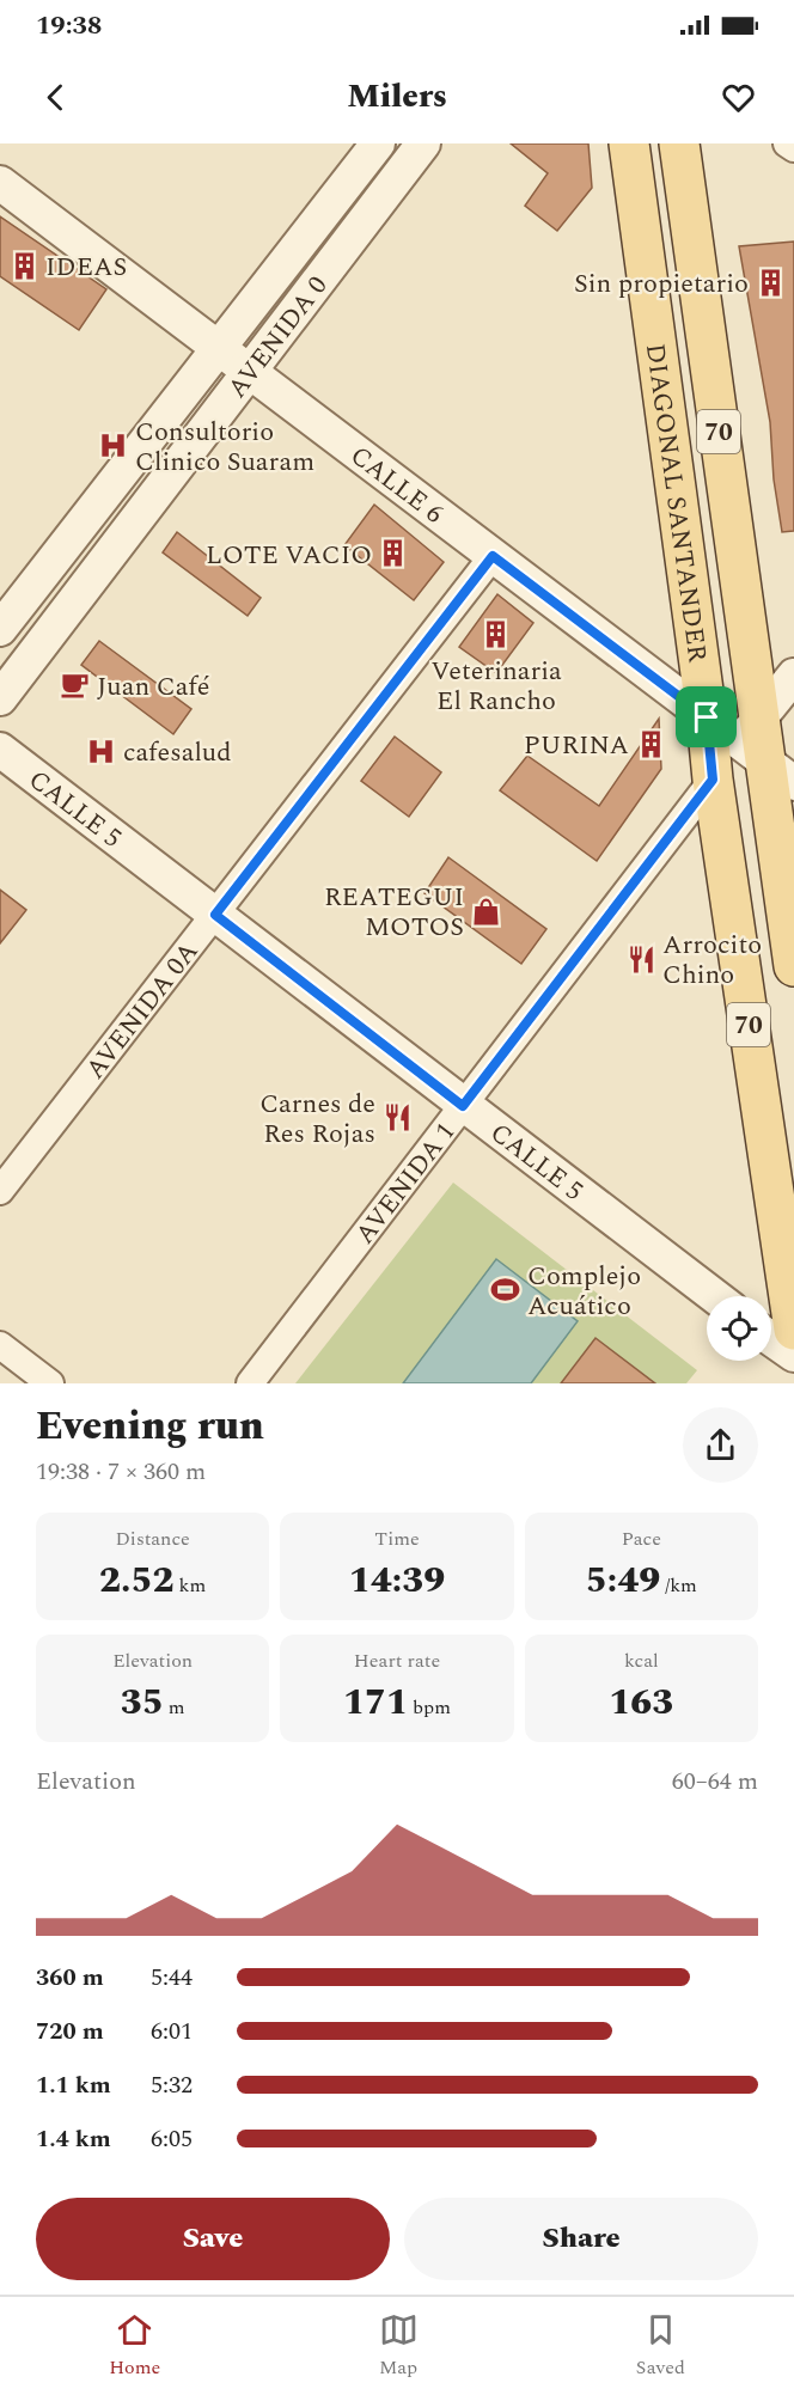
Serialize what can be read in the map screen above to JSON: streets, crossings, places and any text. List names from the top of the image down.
{
  "streets": {
    "main road": ["70", "DIAGONAL SANTANDER"],
    "street": [
      "AVENIDA 0",
      "CALLE 6",
      "CALLE 5",
      "AVENIDA 0A",
      "AVENIDA 1"
    ]
  },
  "crossings": [
    ["AVENIDA 0", "CALLE 6"],
    ["CALLE 6", "DIAGONAL SANTANDER"],
    ["CALLE 6", "AVENIDA 0A"],
    ["CALLE 6", "AVENIDA 1"],
    ["DIAGONAL SANTANDER", "AVENIDA 1"],
    ["CALLE 5", "AVENIDA 0A"],
    ["CALLE 5", "AVENIDA 1"]
  ],
  "places": {
    "building": [
      "IDEAS",
      "Sin propietario",
      "LOTE VACIO",
      "Veterinaria El Rancho",
      "PURINA"
    ],
    "hospital": ["Consultorio Clinico Suaram", "cafesalud"],
    "cafe": ["Juan Café"],
    "shop": ["REATEGUI MOTOS"],
    "restaurant": ["Arrocito Chino", "Carnes de Res Rojas"],
    "sports": ["Complejo Acuático"]
  },
  "page": {
    "status": "19:38",
    "header": "Milers",
    "heading": ["Evening run", "19:38 · 7 × 360 m"],
    "stats": [
      ["Distance", "2.52 km"],
      ["Time", "14:39"],
      ["Pace", "5:49 /km"],
      ["Elevation", "35 m"],
      ["Heart rate", "171 bpm"],
      ["kcal", "163"]
    ],
    "chart": ["Elevation", "60–64 m"],
    "list": [
      {
        "name": "360 m",
        "note": "5:44"
      },
      {
        "name": "720 m",
        "note": "6:01"
      },
      {
        "name": "1.1 km",
        "note": "5:32"
      },
      {
        "name": "1.4 km",
        "note": "6:05"
      }
    ],
    "buttons": ["Save", "Share"],
    "tabs": ["Home", "Map", "Saved"]
  }
}
